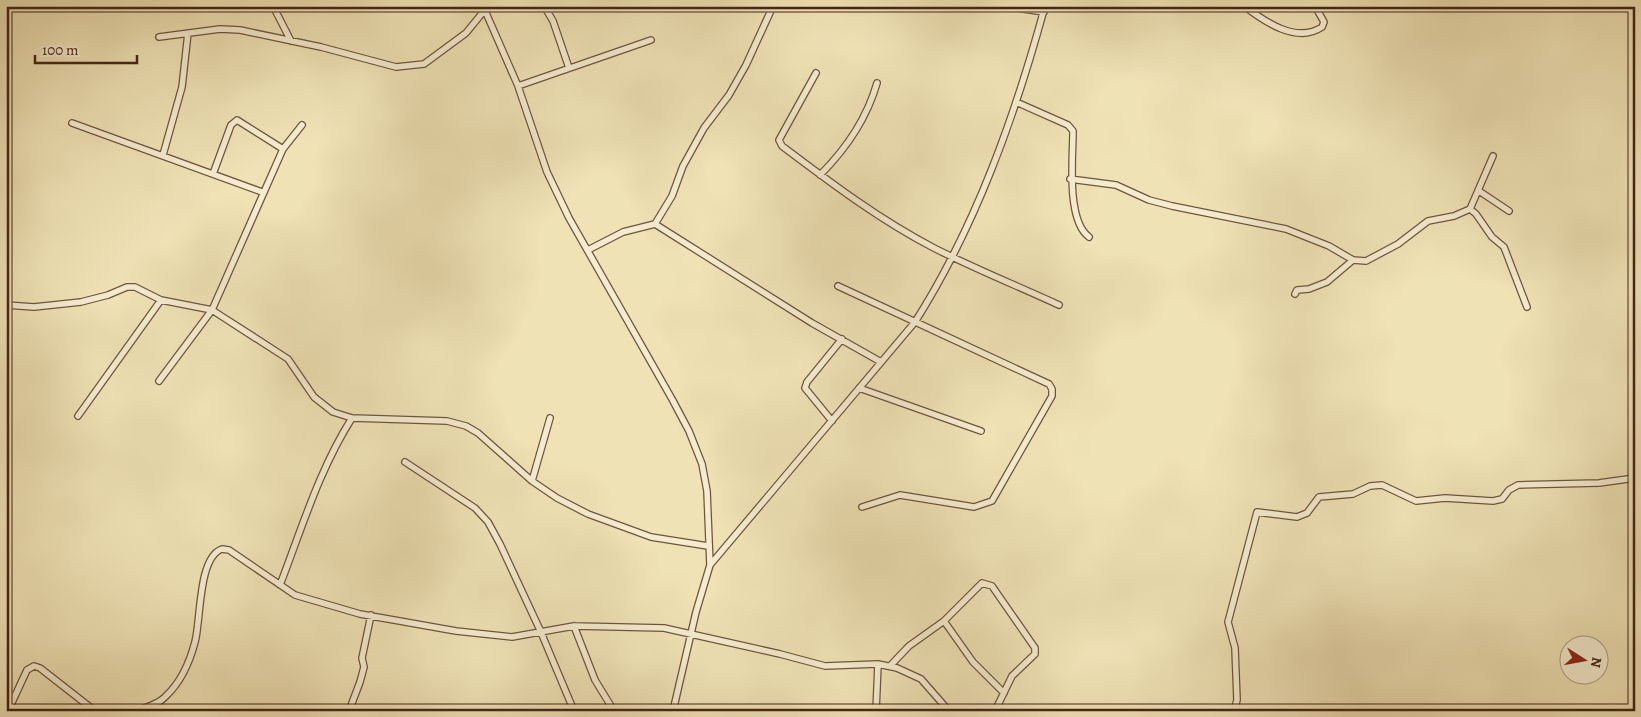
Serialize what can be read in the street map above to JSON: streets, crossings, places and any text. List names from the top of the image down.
{
  "scale_bar": "100 m",
  "north": "right"
}
